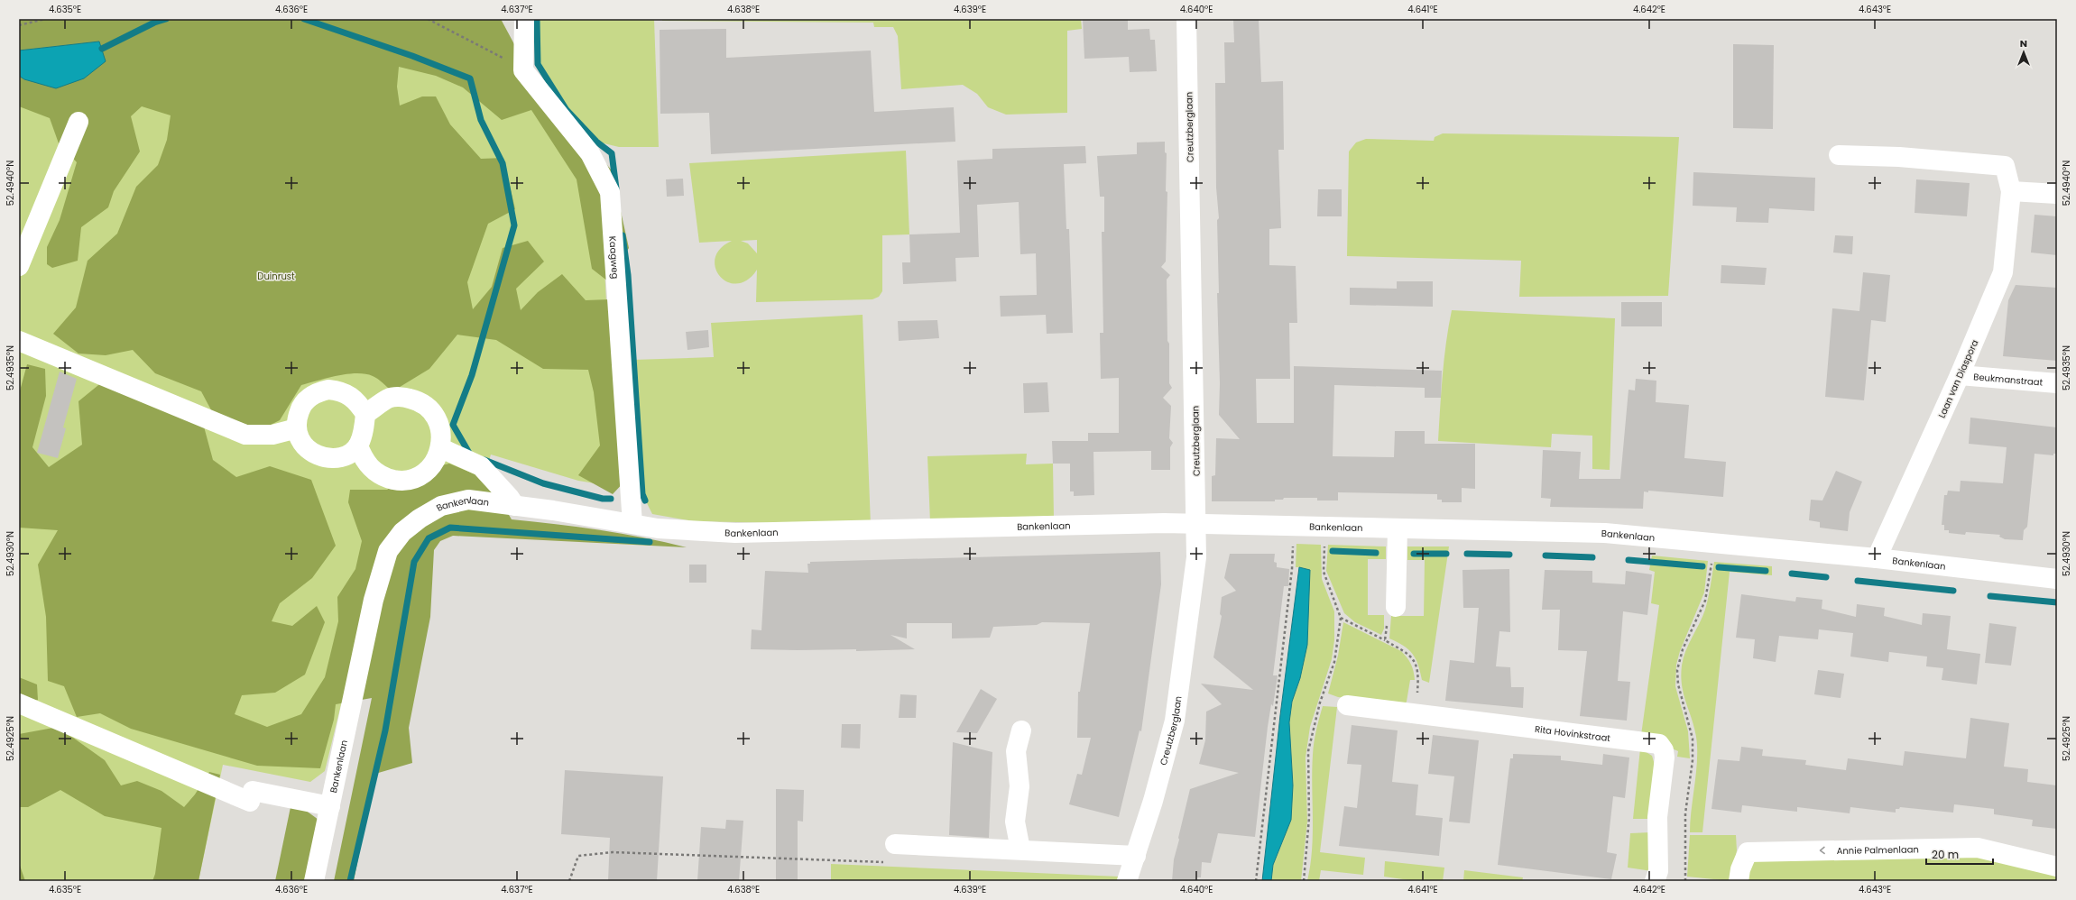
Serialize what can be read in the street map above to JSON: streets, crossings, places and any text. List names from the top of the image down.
{
  "streets": {
    "street": [
      "Creutzberglaan",
      "Kaagweg",
      "Laan van Diaspora",
      "Beukmanstraat",
      "Bankenlaan",
      "Rita Hovinkstraat",
      "Annie Palmenlaan"
    ]
  },
  "crossings": [
    ["Creutzberglaan", "Bankenlaan"],
    ["Kaagweg", "Bankenlaan"],
    ["Laan van Diaspora", "Beukmanstraat"],
    ["Laan van Diaspora", "Bankenlaan"]
  ],
  "one_way": ["Annie Palmenlaan"],
  "parks": ["Duinrust"],
  "scale_bar": "20 m",
  "north": "top",
  "coordinates": [
    "4.635°E",
    "4.636°E",
    "4.637°E",
    "4.638°E",
    "4.639°E",
    "4.640°E",
    "4.641°E",
    "4.642°E",
    "4.643°E",
    "52.4940°N",
    "52.4935°N",
    "52.4930°N",
    "52.4925°N"
  ]
}
